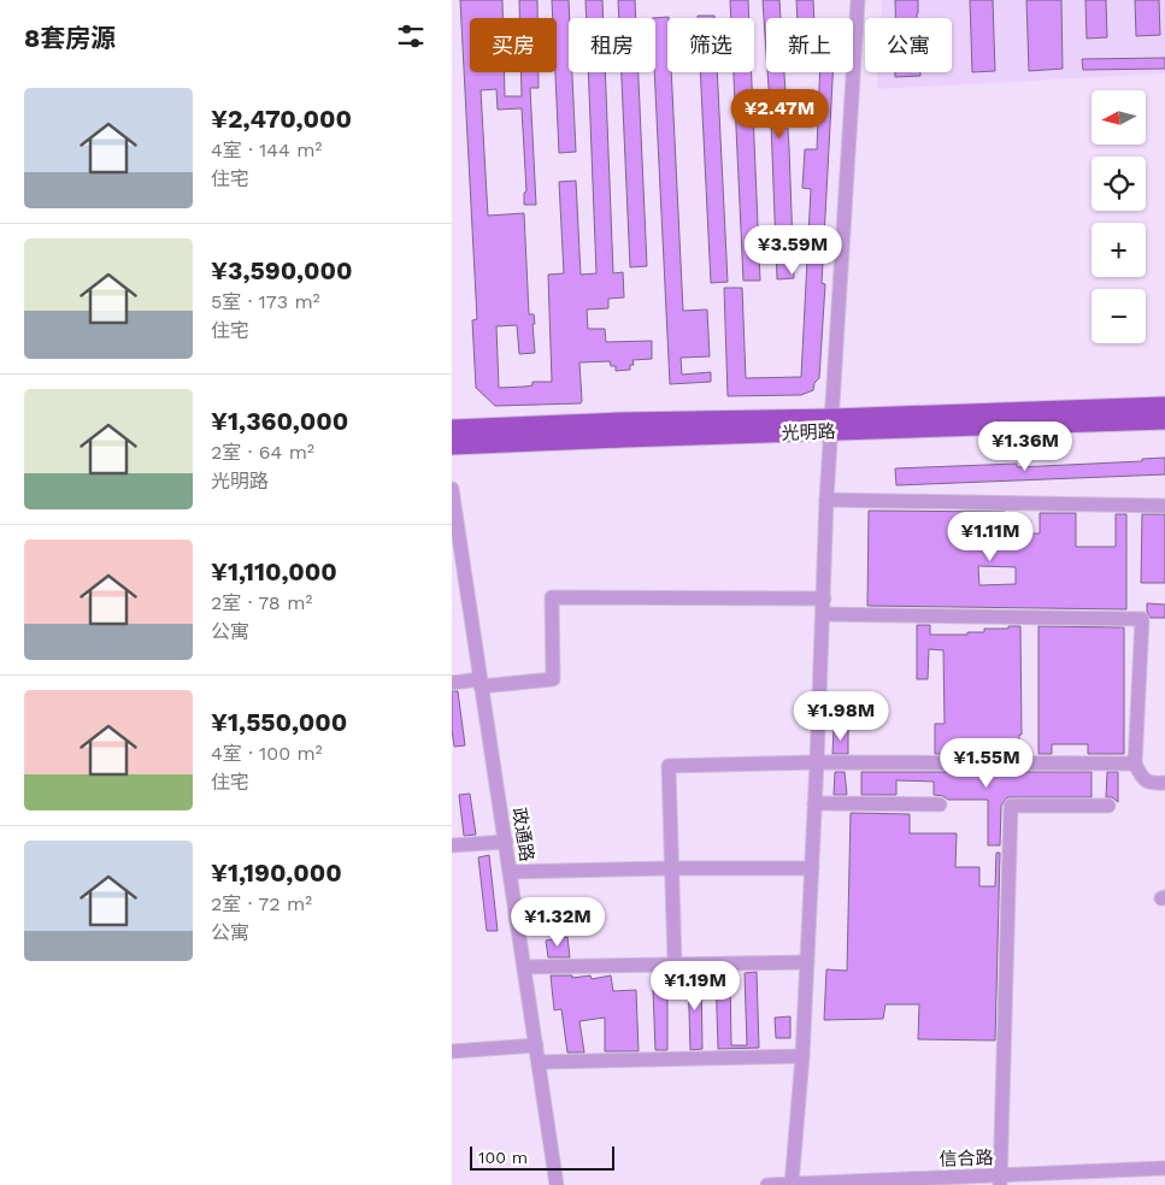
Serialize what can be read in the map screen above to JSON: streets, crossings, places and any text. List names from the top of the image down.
{
  "streets": {
    "main road": ["光明路"],
    "street": ["政通路", "信合路"]
  },
  "scale_bar": "100 m",
  "north": "left",
  "page": {
    "heading": "8套房源",
    "chip": [
      "买房",
      "租房",
      "筛选",
      "新上",
      "公寓"
    ],
    "list": [
      {
        "name": "¥2,470,000",
        "note": "4室 · 144 m² · 住宅"
      },
      {
        "name": "¥3,590,000",
        "note": "5室 · 173 m² · 住宅"
      },
      {
        "name": "¥1,360,000",
        "note": "2室 · 64 m² · 光明路"
      },
      {
        "name": "¥1,110,000",
        "note": "2室 · 78 m² · 公寓"
      },
      {
        "name": "¥1,550,000",
        "note": "4室 · 100 m² · 住宅"
      },
      {
        "name": "¥1,190,000",
        "note": "2室 · 72 m² · 公寓"
      }
    ],
    "price": [
      "¥2.47M",
      "¥3.59M",
      "¥1.36M",
      "¥1.11M",
      "¥1.98M",
      "¥1.55M",
      "¥1.32M",
      "¥1.19M"
    ],
    "map_buttons": ["+", "−"],
    "scale": "100 m"
  }
}
